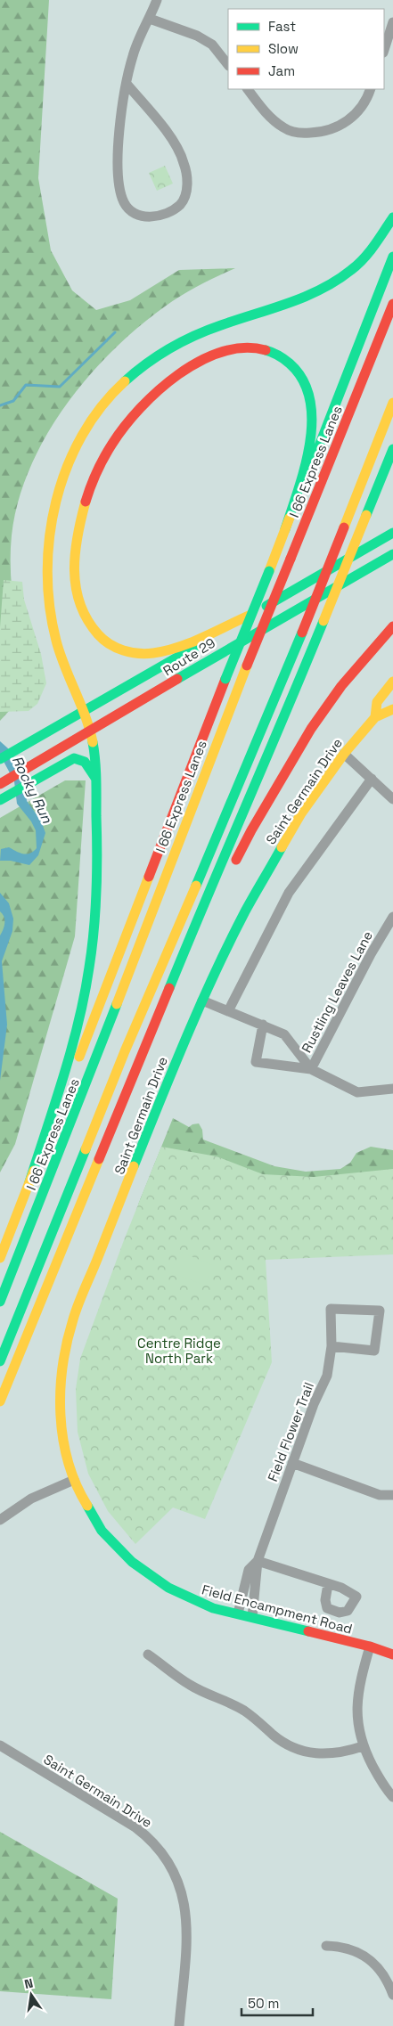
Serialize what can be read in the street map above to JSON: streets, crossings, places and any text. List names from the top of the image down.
{
  "streets": {
    "main road": [
      "I 66 Express Lanes",
      "Route 29",
      "Saint Germain Drive",
      "Field Encampment Road"
    ],
    "street": ["Rustling Leaves Lane", "Field Flower Trail"]
  },
  "crossings": [
    ["Saint Germain Drive", "Field Encampment Road"],
    ["Field Flower Trail", "Field Encampment Road"]
  ],
  "water": ["Rocky Run"],
  "parks": ["Centre Ridge North Park"],
  "legend": ["Fast", "Slow", "Jam"],
  "scale_bar": "50 m",
  "north": "top"
}
